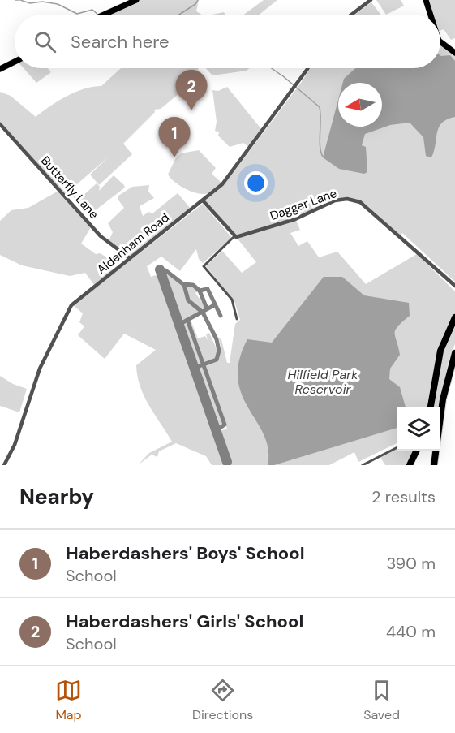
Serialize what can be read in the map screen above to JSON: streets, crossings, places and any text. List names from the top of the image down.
{
  "streets": {
    "street": ["Butterfly Lane", "Dagger Lane", "Aldenham Road"]
  },
  "crossings": [
    ["Butterfly Lane", "Aldenham Road"]
  ],
  "water": ["Hilfield Park Reservoir"],
  "north": "left",
  "page": {
    "search": "Search here",
    "pins": ["2", "1"],
    "heading": ["Nearby", "2 results"],
    "list": [
      {
        "mark": "1",
        "name": "Haberdashers' Boys' School",
        "note": "School",
        "value": "390 m"
      },
      {
        "mark": "2",
        "name": "Haberdashers' Girls' School",
        "note": "School",
        "value": "440 m"
      }
    ],
    "nav": ["Map", "Directions", "Saved"]
  }
}
